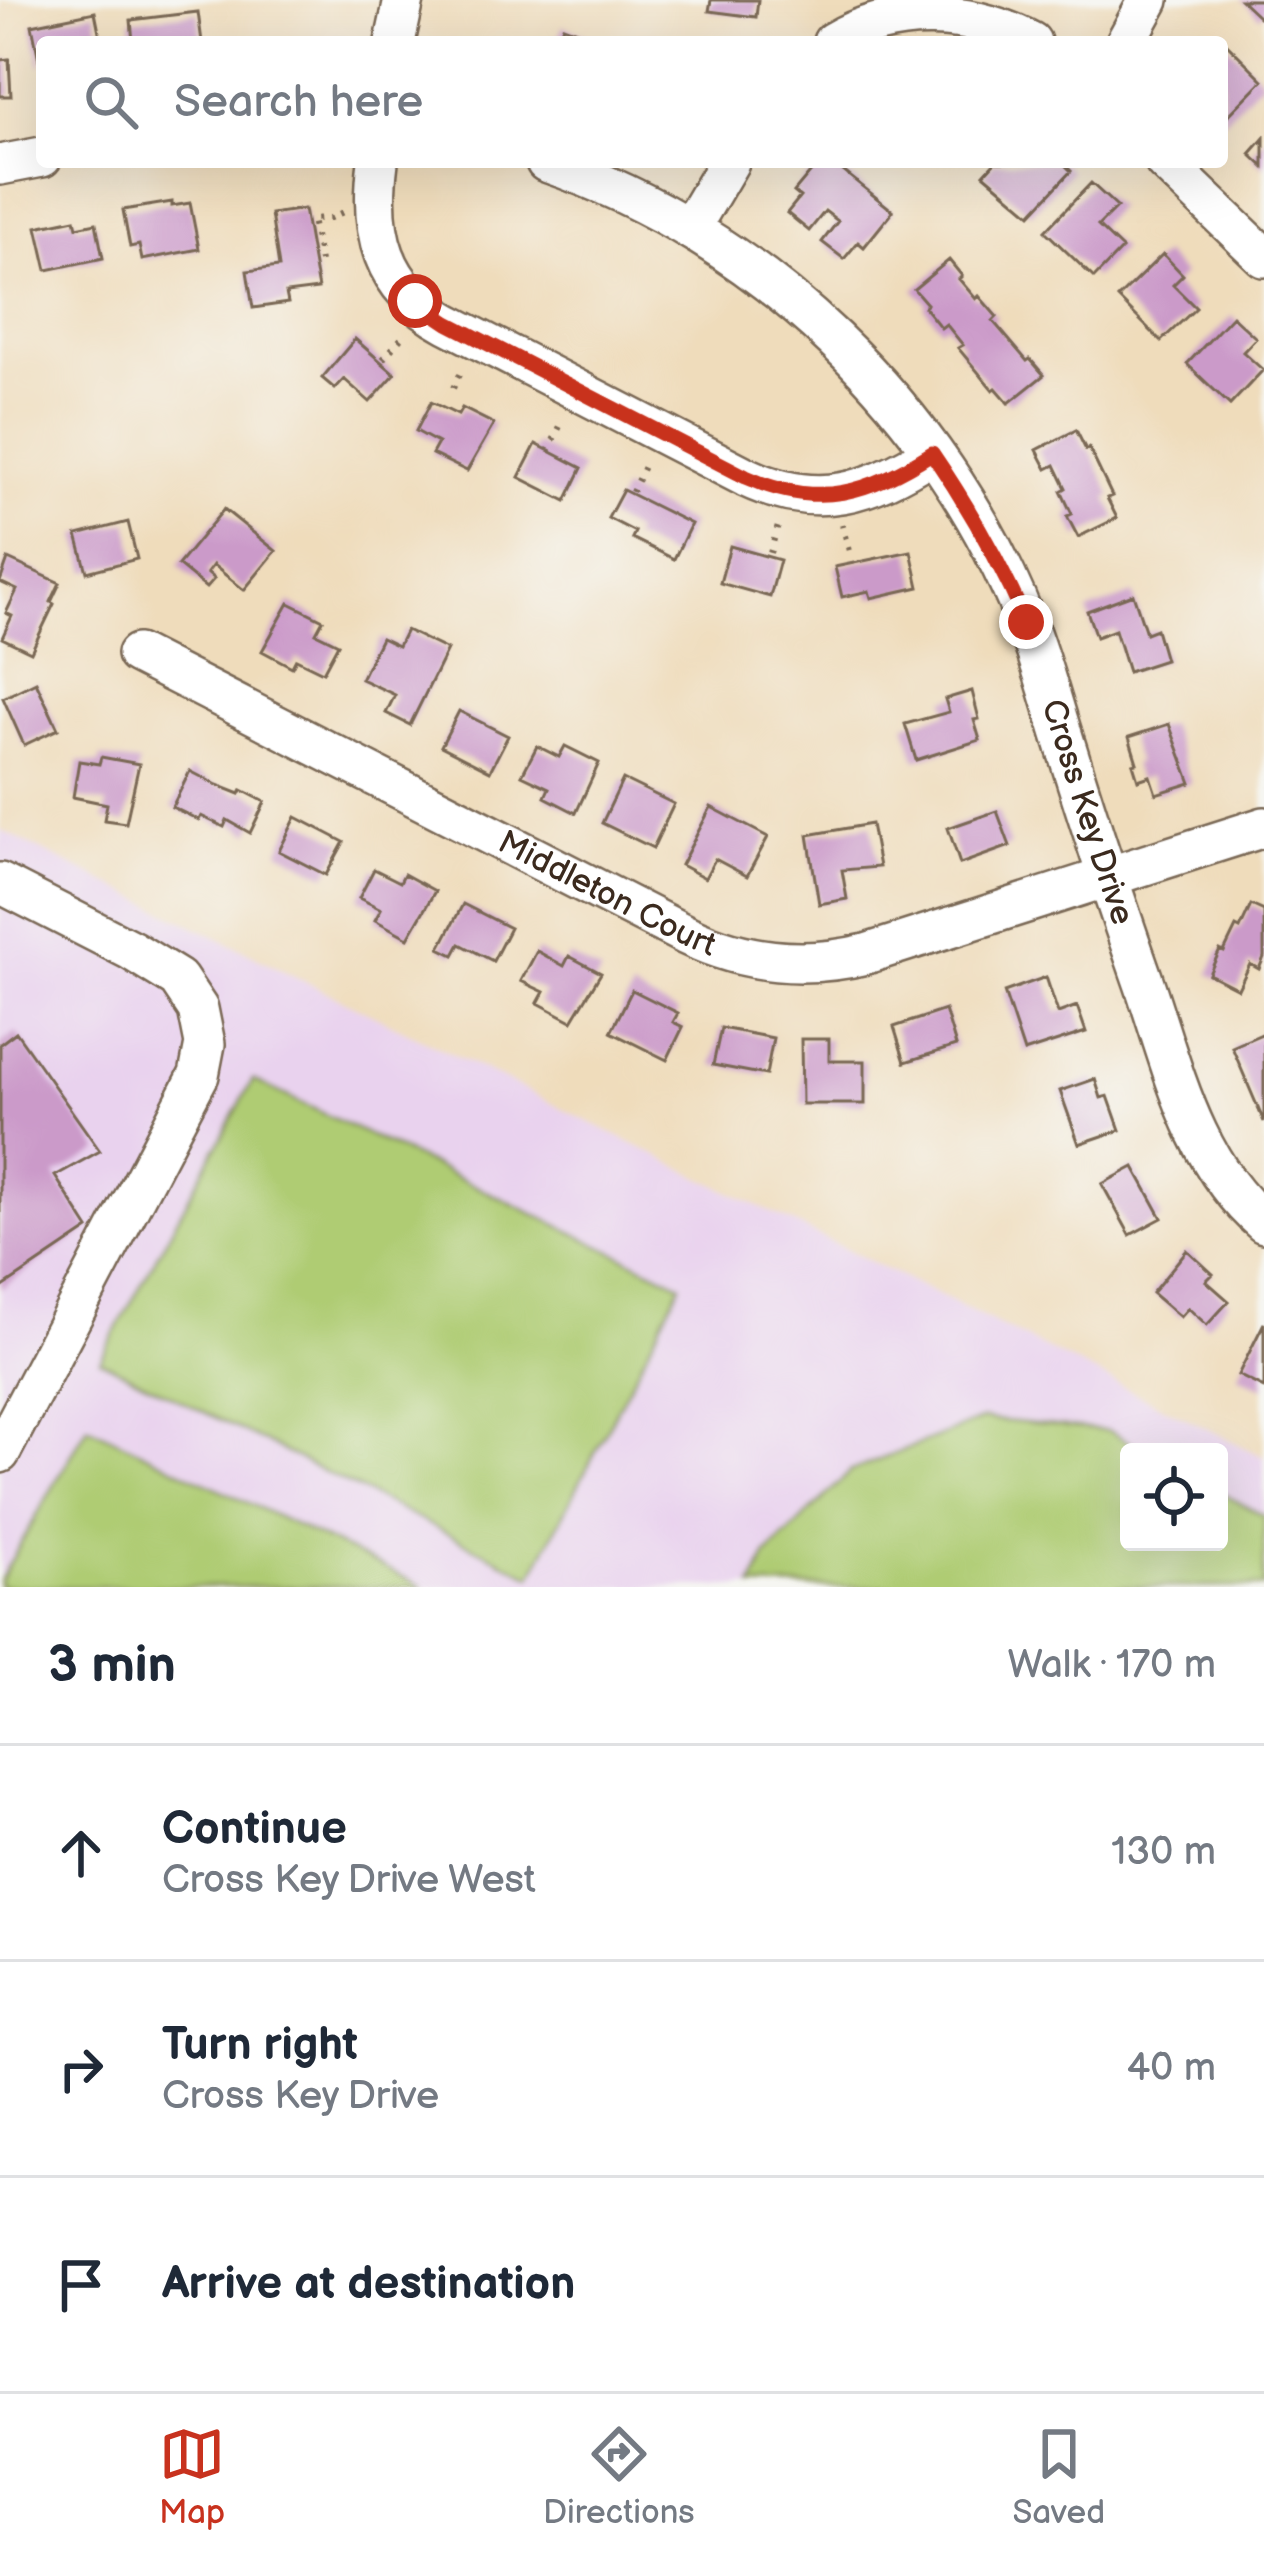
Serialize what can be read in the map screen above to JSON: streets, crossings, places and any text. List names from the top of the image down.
{
  "streets": {
    "street": ["Cross Key Drive", "Middleton Court"]
  },
  "crossings": [
    ["Cross Key Drive", "Middleton Court"]
  ],
  "page": {
    "search": "Search here",
    "heading": ["3 min", "Walk · 170 m"],
    "list": [
      ["Continue", "Cross Key Drive West", "130 m"],
      ["Turn right", "Cross Key Drive", "40 m"],
      "Arrive at destination"
    ],
    "nav": ["Map", "Directions", "Saved"]
  }
}
